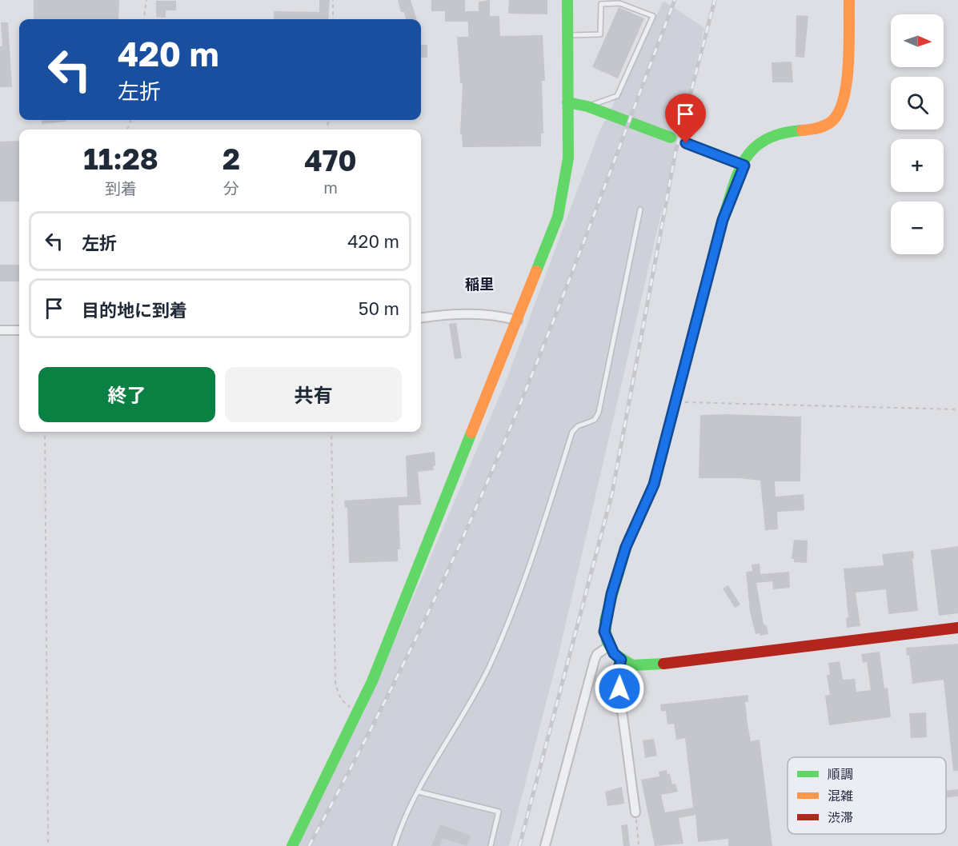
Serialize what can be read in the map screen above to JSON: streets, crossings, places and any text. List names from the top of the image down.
{
  "districts": ["稲里"],
  "legend": ["順調", "混雑", "渋滞"],
  "north": "right",
  "page": {
    "map_buttons": ["+", "−"],
    "turn": ["420 m", "左折"],
    "eta": [
      "11:28",
      "到着",
      "2",
      "分",
      "470",
      "m"
    ],
    "list": [
      {
        "name": "左折",
        "value": "420 m"
      },
      {
        "name": "目的地に到着",
        "value": "50 m"
      }
    ],
    "buttons": ["終了", "共有"]
  }
}
